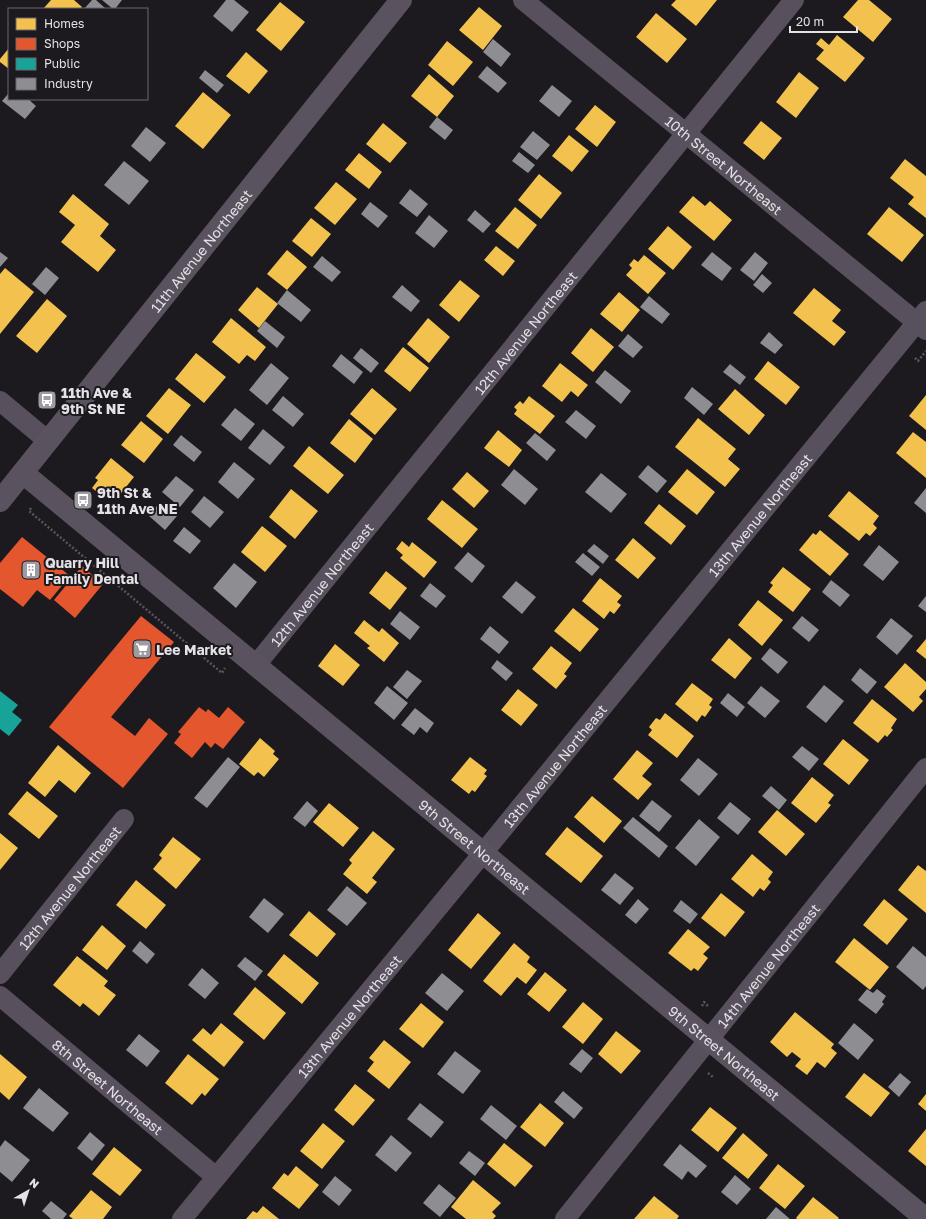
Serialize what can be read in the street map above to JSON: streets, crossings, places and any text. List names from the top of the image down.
{
  "streets": {
    "street": [
      "10th Street Northeast",
      "11th Avenue Northeast",
      "12th Avenue Northeast",
      "13th Avenue Northeast",
      "9th Street Northeast",
      "14th Avenue Northeast",
      "8th Street Northeast"
    ]
  },
  "crossings": [
    ["10th Street Northeast", "12th Avenue Northeast"],
    ["10th Street Northeast", "13th Avenue Northeast"],
    ["11th Avenue Northeast", "9th Street Northeast"],
    ["12th Avenue Northeast", "9th Street Northeast"],
    ["13th Avenue Northeast", "9th Street Northeast"],
    ["13th Avenue Northeast", "8th Street Northeast"],
    ["9th Street Northeast", "14th Avenue Northeast"]
  ],
  "places": {
    "bus stop": ["11th Ave & 9th St NE", "9th St & 11th Ave NE"],
    "building": ["Quarry Hill Family Dental"],
    "supermarket": ["Lee Market"]
  },
  "legend": [
    "Homes",
    "Shops",
    "Public",
    "Industry"
  ],
  "scale_bar": "20 m",
  "north": "top right"
}
